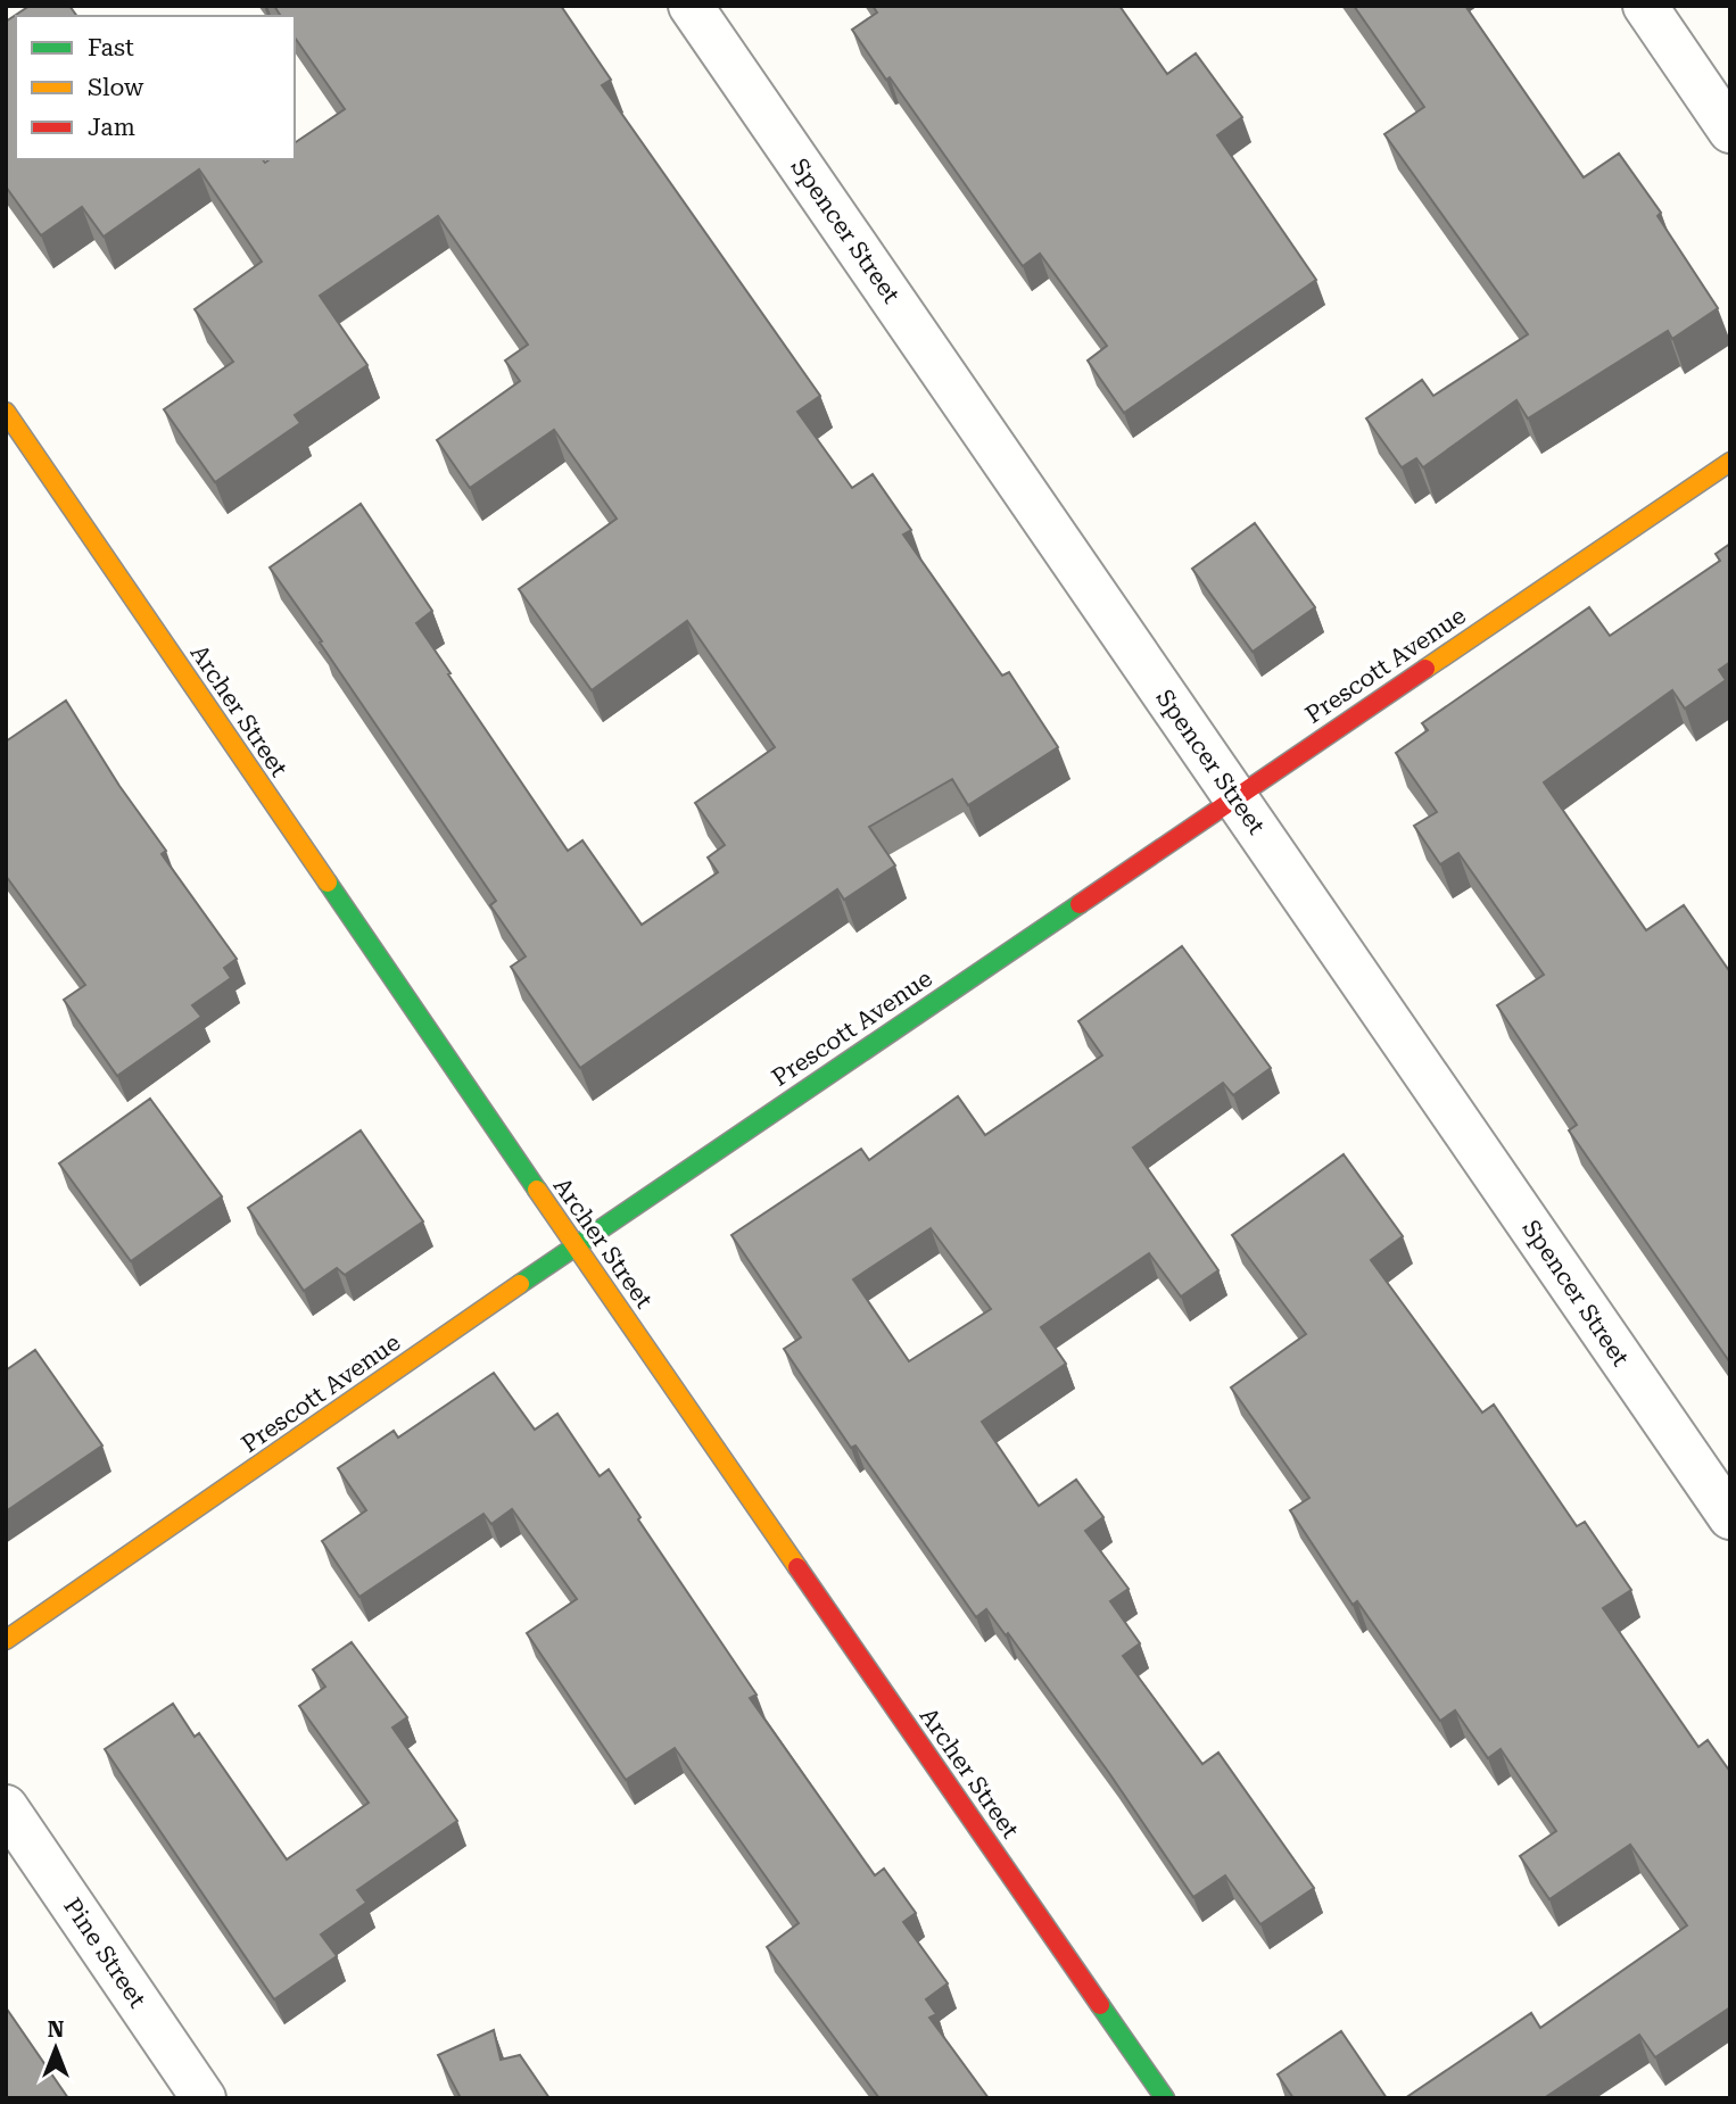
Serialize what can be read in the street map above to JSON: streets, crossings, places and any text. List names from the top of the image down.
{
  "streets": {
    "street": [
      "Spencer Street",
      "Prescott Avenue",
      "Archer Street",
      "Pine Street"
    ]
  },
  "crossings": [
    ["Spencer Street", "Prescott Avenue"],
    ["Prescott Avenue", "Archer Street"]
  ],
  "legend": ["Fast", "Slow", "Jam"],
  "north": "top"
}
